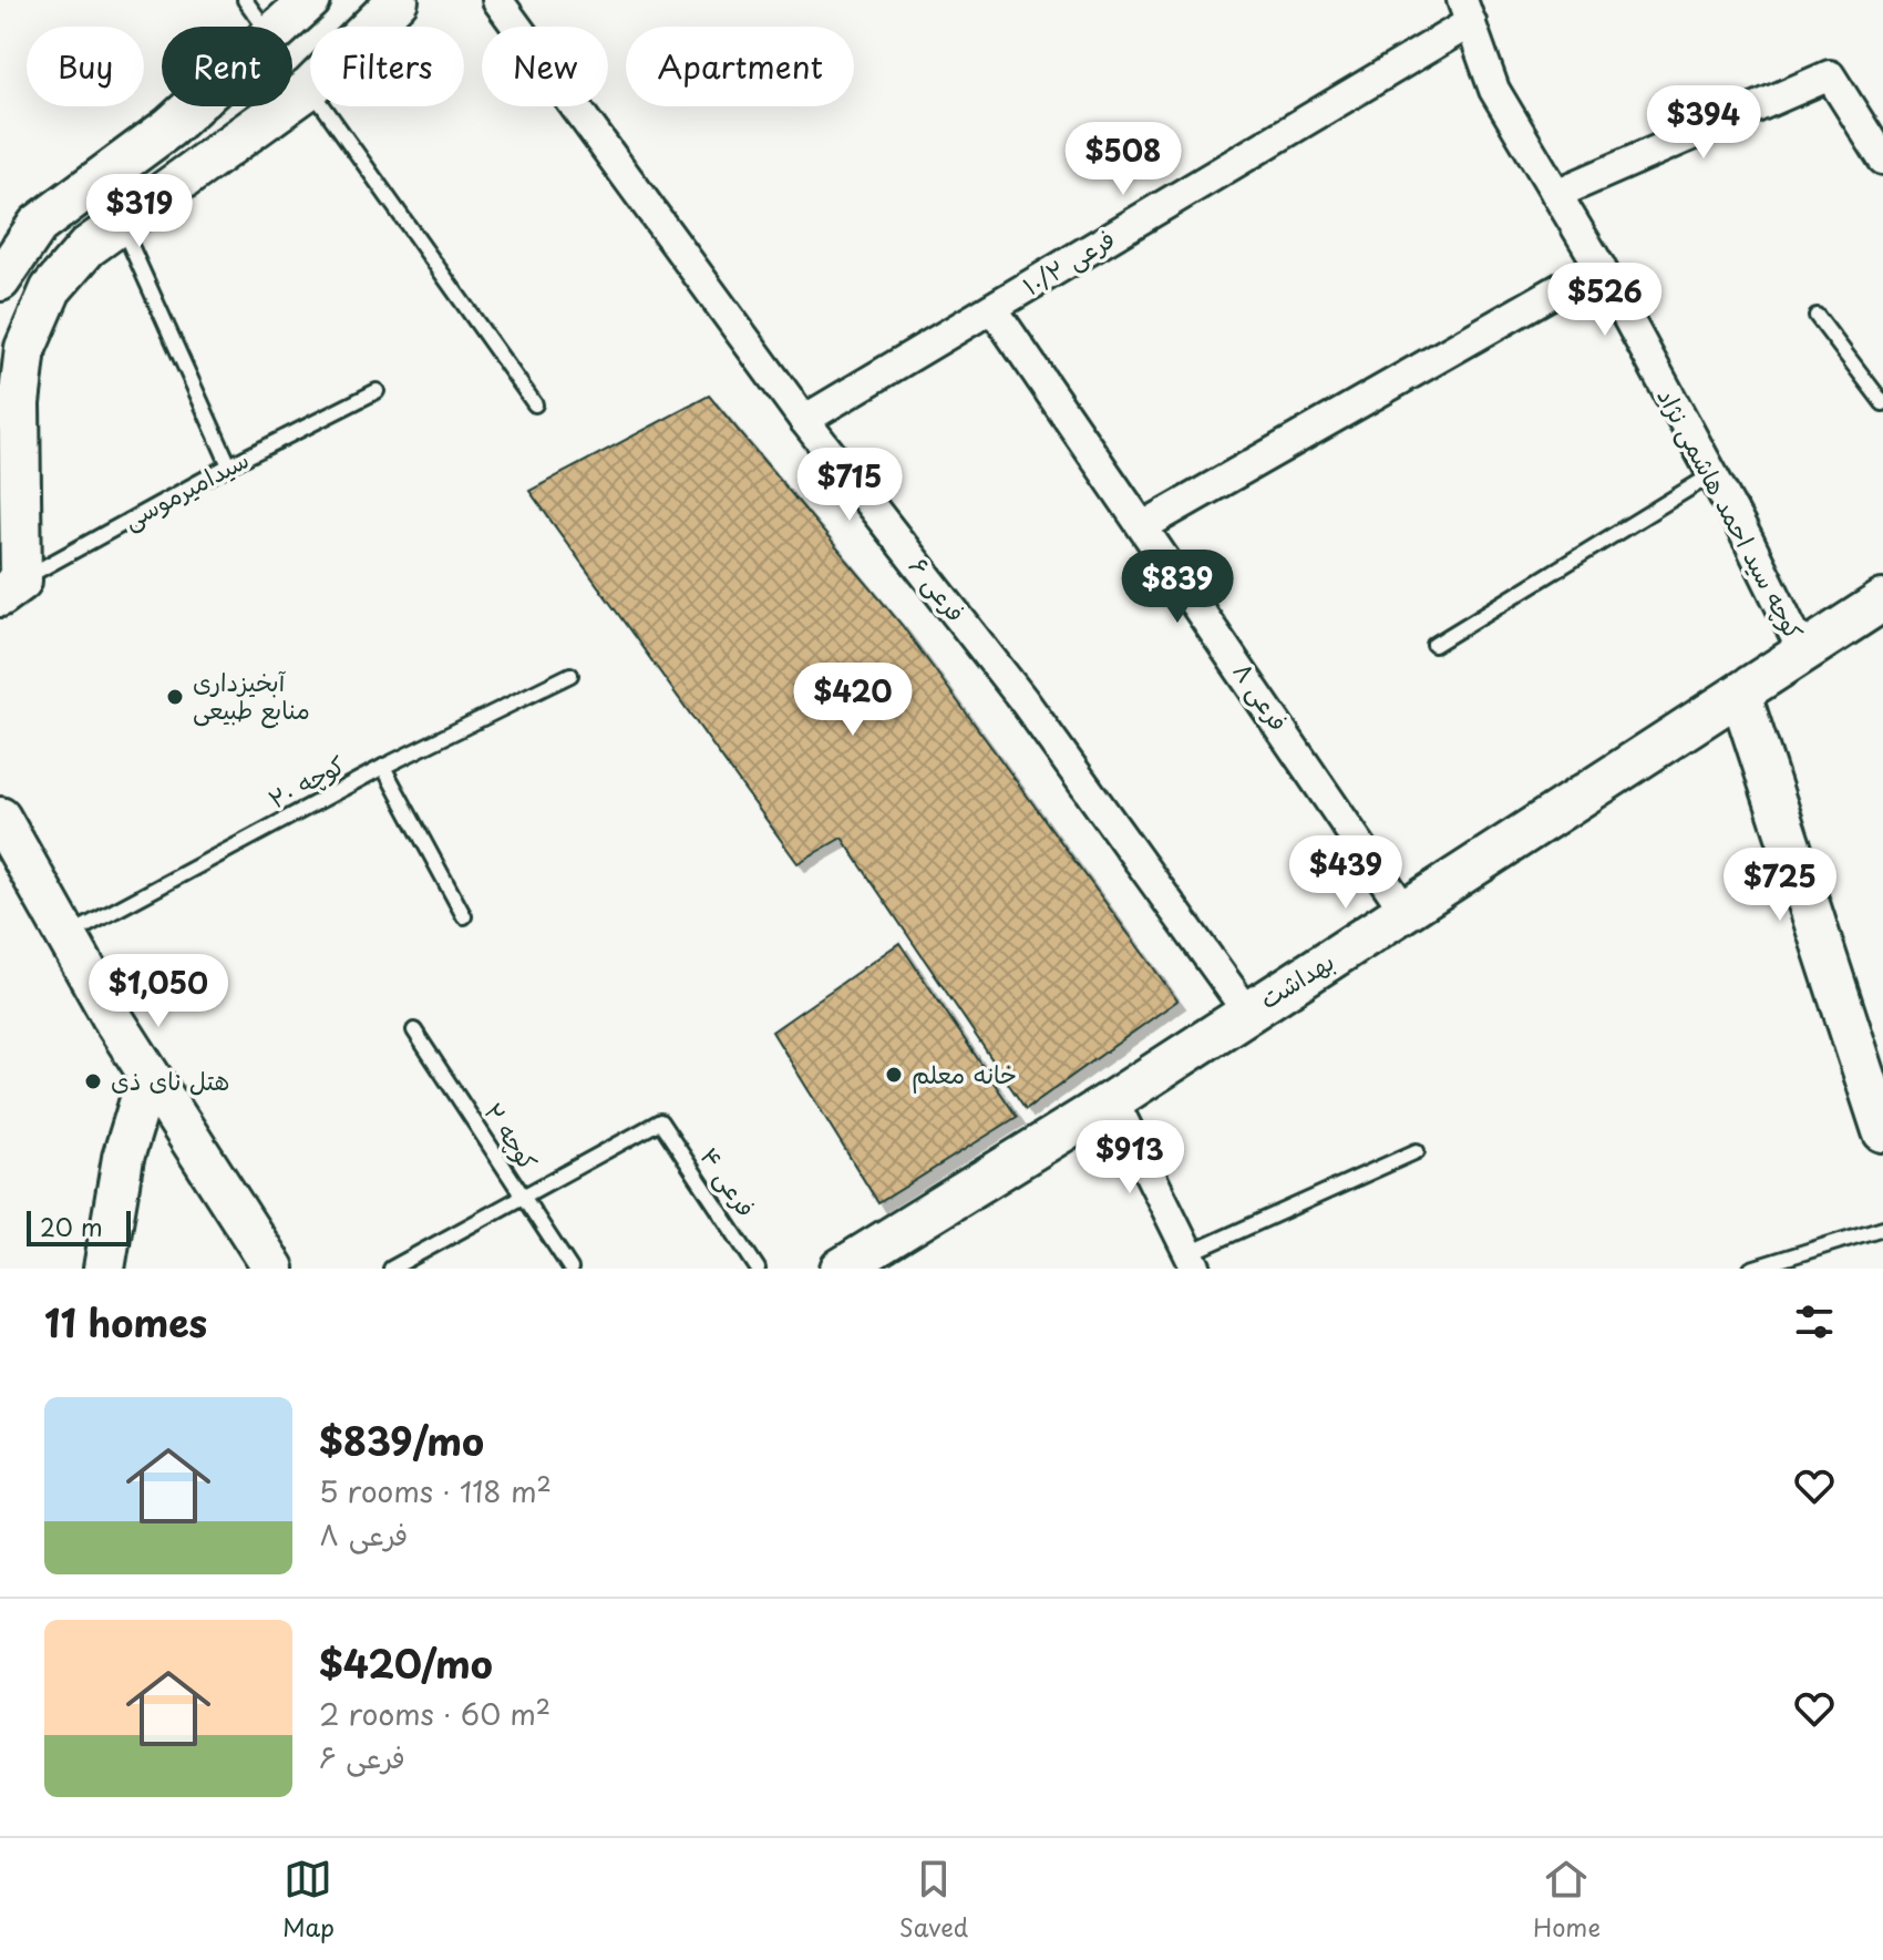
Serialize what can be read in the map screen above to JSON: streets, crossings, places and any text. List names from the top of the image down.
{
  "streets": {
    "street": [
      "فرعی ۱۰/۲",
      "کوچه سید احمد هاشمی نژاد",
      "فرعی ۶",
      "فرعی ۸",
      "بهداشت"
    ],
    "lane": [
      "سیدامیرموسی",
      "کوچه ۲۰",
      "کوچه ۲",
      "فرعی ۴"
    ]
  },
  "crossings": [
    ["فرعی ۱۰/۲", "کوچه سید احمد هاشمی نژاد"],
    ["فرعی ۱۰/۲", "فرعی ۶"],
    ["فرعی ۱۰/۲", "فرعی ۸"],
    ["کوچه سید احمد هاشمی نژاد", "بهداشت"],
    ["فرعی ۶", "بهداشت"],
    ["فرعی ۸", "بهداشت"],
    ["کوچه ۲", "فرعی ۴"]
  ],
  "places": ["آبخیزداری منابع طبیعی", "خانه معلم", "هتل نای ذی"],
  "scale_bar": "20 m",
  "page": {
    "chip": [
      "Buy",
      "Rent",
      "Filters",
      "New",
      "Apartment"
    ],
    "price": [
      "$394",
      "$508",
      "$319",
      "$526",
      "$715",
      "$839",
      "$420",
      "$439",
      "$725",
      "$1,050",
      "$913"
    ],
    "scale": "20 m",
    "heading": "11 homes",
    "list": [
      {
        "name": "$839/mo",
        "note": "5 rooms · 118 m² · فرعی ۸"
      },
      {
        "name": "$420/mo",
        "note": "2 rooms · 60 m² · فرعی ۶"
      }
    ],
    "tabs": ["Map", "Saved", "Home"]
  }
}
